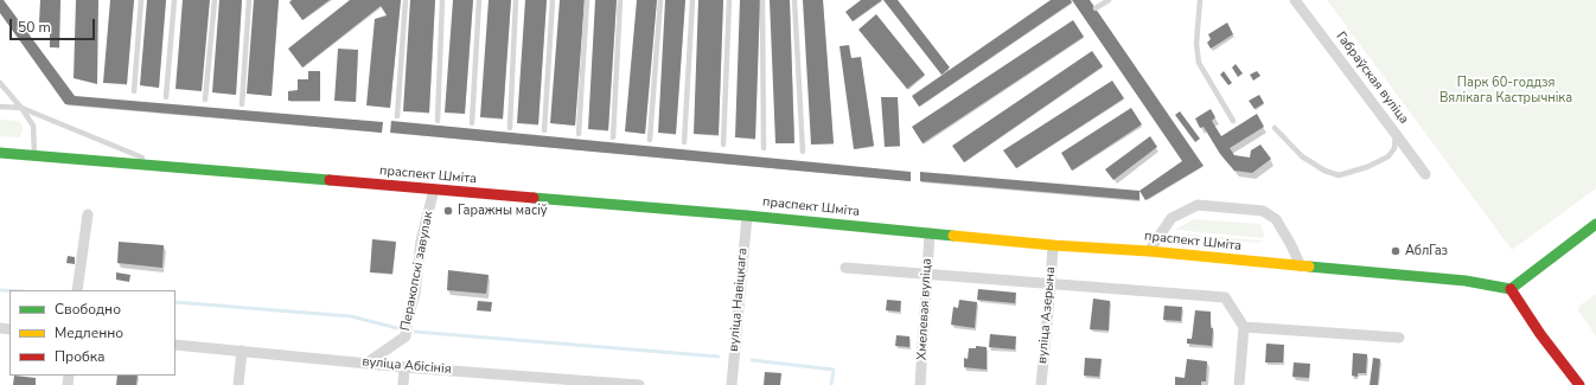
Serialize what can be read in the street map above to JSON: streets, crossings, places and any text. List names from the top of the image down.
{
  "streets": {
    "main road": ["праспект Шміта"],
    "street": [
      "Габраўская вуліца",
      "Перакопскі завулак",
      "вуліца Навіцкага",
      "Хмелевая вуліца",
      "вуліца Азерына",
      "вуліца Абісінія"
    ]
  },
  "crossings": [
    ["праспект Шміта", "Перакопскі завулак"],
    ["праспект Шміта", "вуліца Навіцкага"],
    ["праспект Шміта", "Хмелевая вуліца"],
    ["праспект Шміта", "вуліца Азерына"],
    ["Перакопскі завулак", "вуліца Абісінія"]
  ],
  "parks": ["Парк 60-годдзя Вялікага Кастрычніка"],
  "places": ["Гаражны масіў", "АблГаз"],
  "legend": ["Свободно", "Медленно", "Пробка"],
  "scale_bar": "50 m"
}
